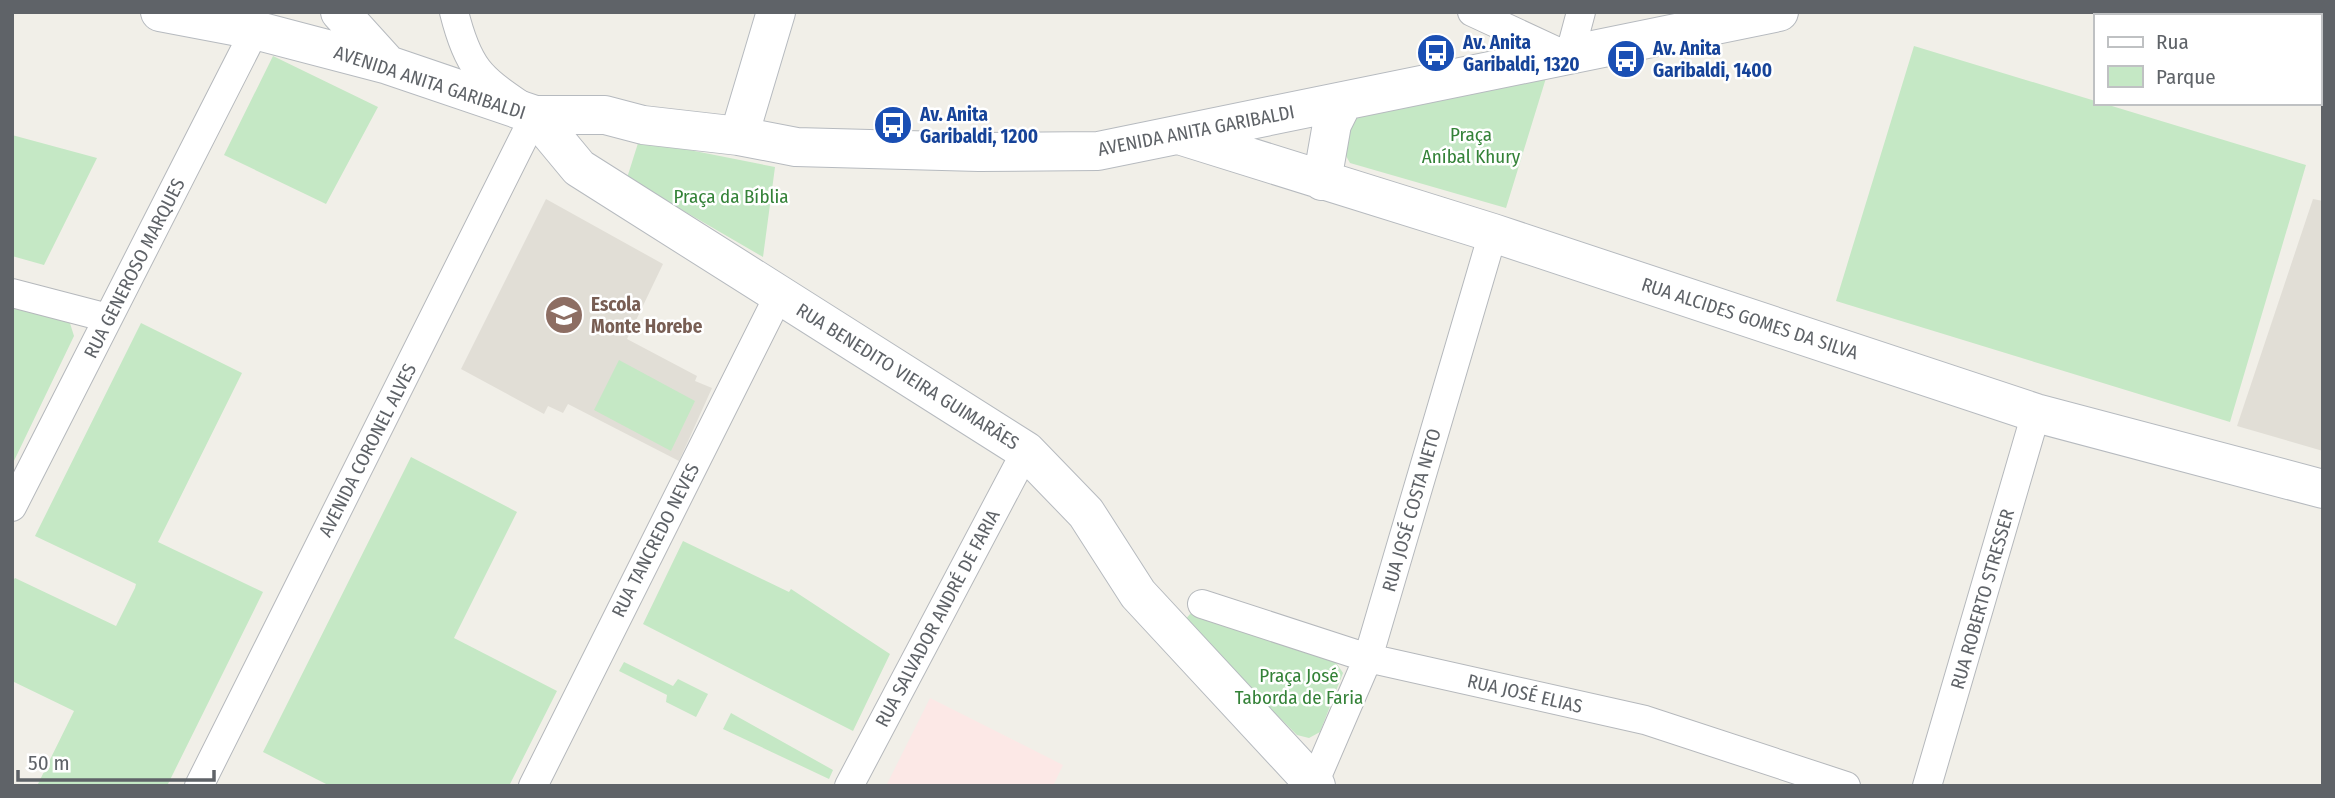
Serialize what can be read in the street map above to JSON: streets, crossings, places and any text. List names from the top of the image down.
{
  "streets": {
    "street": [
      "AVENIDA ANITA GARIBALDI",
      "RUA GENEROSO MARQUES",
      "RUA ALCIDES GOMES DA SILVA",
      "RUA BENEDITO VIEIRA GUIMARÃES",
      "AVENIDA CORONEL ALVES",
      "RUA JOSÉ COSTA NETO",
      "RUA TANCREDO NEVES",
      "RUA ROBERTO STRESSER",
      "RUA SALVADOR ANDRÉ DE FARIA",
      "RUA JOSÉ ELIAS"
    ]
  },
  "crossings": [
    ["AVENIDA ANITA GARIBALDI", "RUA GENEROSO MARQUES"],
    ["AVENIDA ANITA GARIBALDI", "RUA ALCIDES GOMES DA SILVA"],
    ["AVENIDA ANITA GARIBALDI", "RUA BENEDITO VIEIRA GUIMARÃES"],
    ["AVENIDA ANITA GARIBALDI", "AVENIDA CORONEL ALVES"],
    ["RUA ALCIDES GOMES DA SILVA", "RUA JOSÉ COSTA NETO"],
    ["RUA ALCIDES GOMES DA SILVA", "RUA ROBERTO STRESSER"],
    ["RUA BENEDITO VIEIRA GUIMARÃES", "AVENIDA CORONEL ALVES"],
    ["RUA BENEDITO VIEIRA GUIMARÃES", "RUA JOSÉ COSTA NETO"],
    ["RUA BENEDITO VIEIRA GUIMARÃES", "RUA TANCREDO NEVES"],
    ["RUA BENEDITO VIEIRA GUIMARÃES", "RUA SALVADOR ANDRÉ DE FARIA"],
    ["RUA JOSÉ COSTA NETO", "RUA JOSÉ ELIAS"]
  ],
  "parks": ["Praça Aníbal Khury", "Praça da Bíblia", "Praça José Taborda de Faria"],
  "places": {
    "bus stop": ["Av. Anita Garibaldi, 1320", "Av. Anita Garibaldi, 1400", "Av. Anita Garibaldi, 1200"],
    "school or university": ["Escola Monte Horebe"]
  },
  "legend": ["Rua", "Parque"],
  "scale_bar": "50 m"
}
